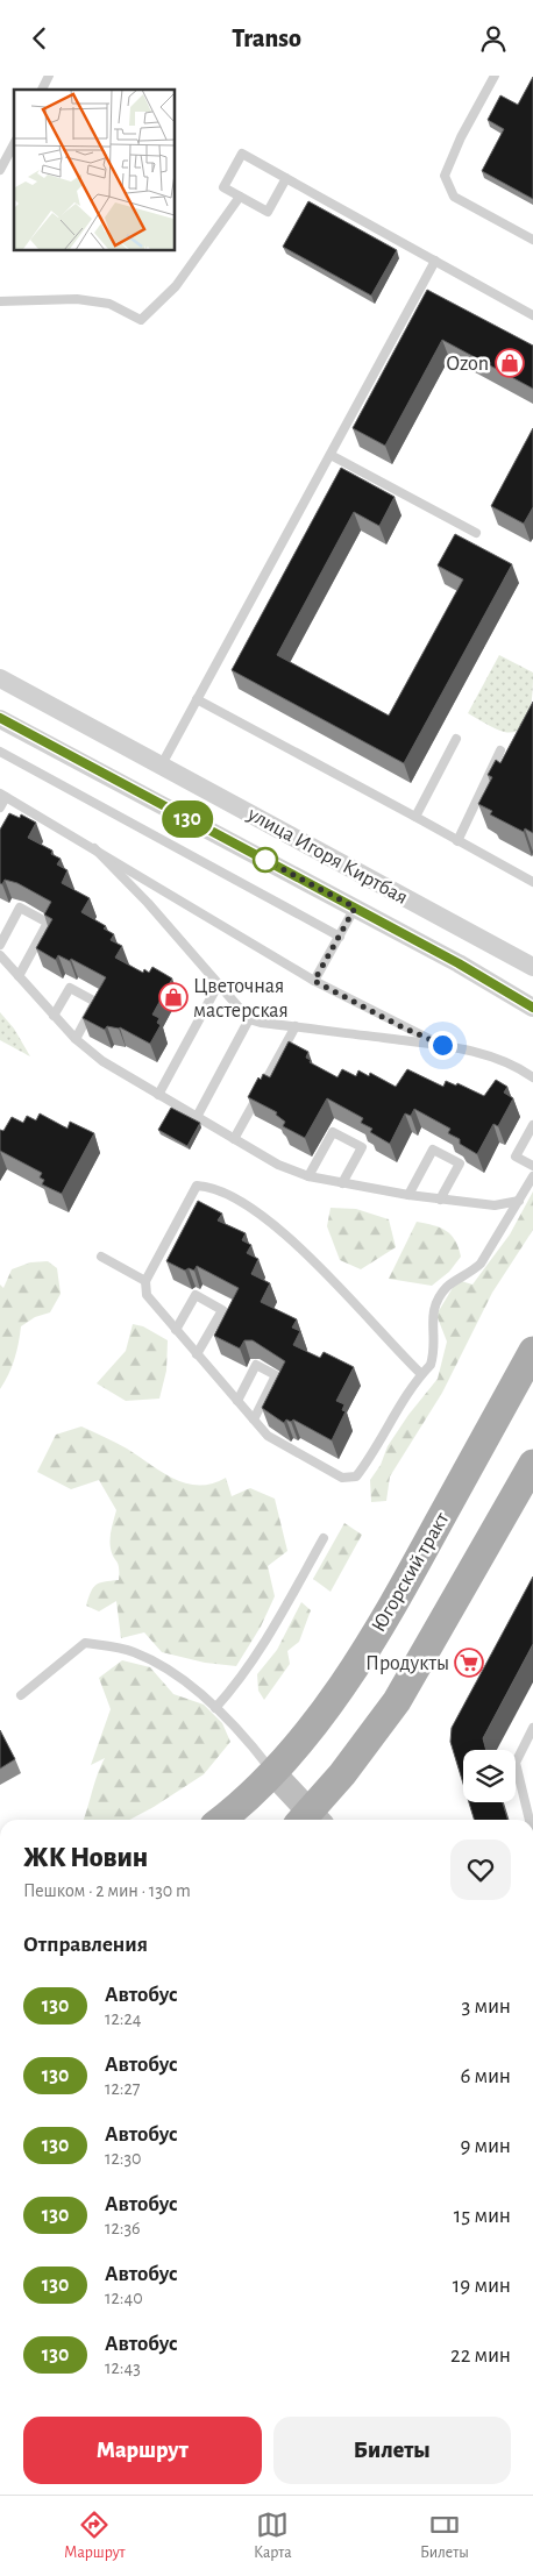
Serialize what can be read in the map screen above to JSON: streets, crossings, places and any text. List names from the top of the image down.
{
  "streets": {
    "main road": ["Югорский тракт"],
    "street": ["улица Игоря Киртбая"]
  },
  "places": {
    "shop": ["Ozon", "Цветочная мастерская"],
    "supermarket": ["Продукты"]
  },
  "lines": ["bus line 130"],
  "page": {
    "header": "Transo",
    "on_map": "130",
    "heading": [
      ["ЖК Новин", "Пешком · 2 мин · 130 m"],
      "Отправления"
    ],
    "list": [
      {
        "mark": "130",
        "name": "Автобус",
        "note": "12:24",
        "value": "3 мин"
      },
      {
        "mark": "130",
        "name": "Автобус",
        "note": "12:27",
        "value": "6 мин"
      },
      {
        "mark": "130",
        "name": "Автобус",
        "note": "12:30",
        "value": "9 мин"
      },
      {
        "mark": "130",
        "name": "Автобус",
        "note": "12:36",
        "value": "15 мин"
      },
      {
        "mark": "130",
        "name": "Автобус",
        "note": "12:40",
        "value": "19 мин"
      },
      {
        "mark": "130",
        "name": "Автобус",
        "note": "12:43",
        "value": "22 мин"
      }
    ],
    "buttons": ["Маршрут", "Билеты"],
    "tabs": ["Маршрут", "Карта", "Билеты"]
  }
}
